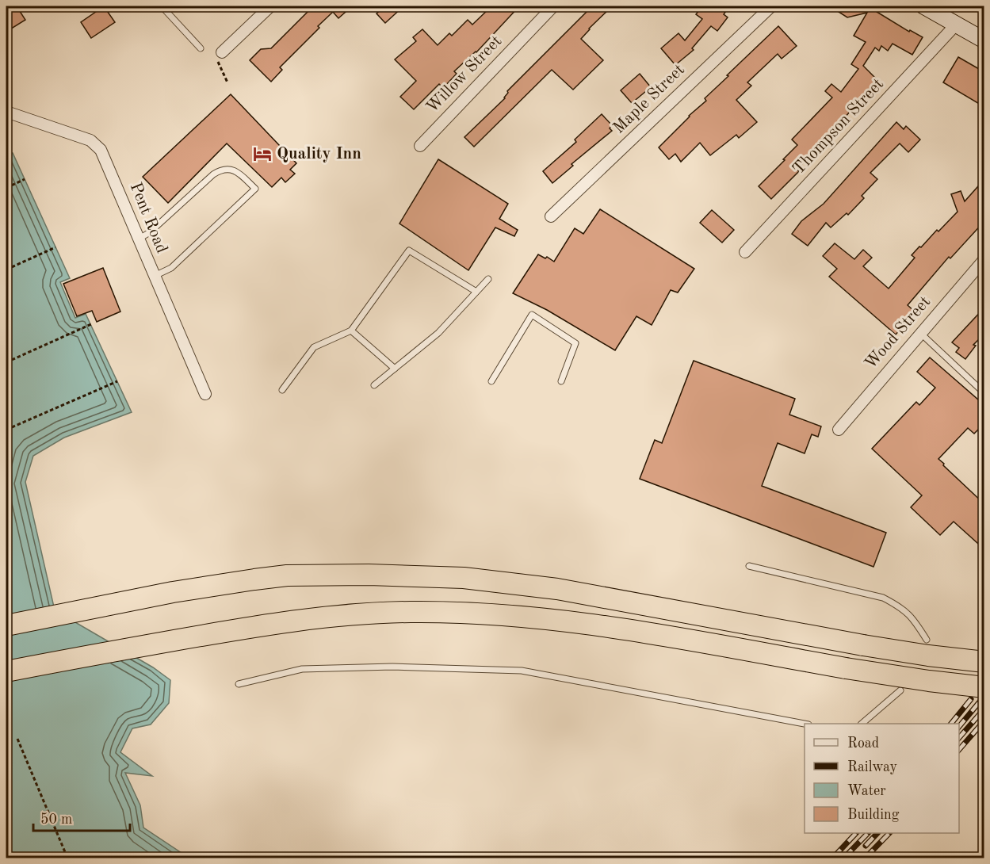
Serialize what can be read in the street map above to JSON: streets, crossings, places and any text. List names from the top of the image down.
{
  "streets": {
    "street": [
      "Willow Street",
      "Maple Street",
      "Thompson Street",
      "Pent Road",
      "Wood Street"
    ]
  },
  "places": {
    "hotel": ["Quality Inn"]
  },
  "legend": [
    "Road",
    "Railway",
    "Water",
    "Building"
  ],
  "scale_bar": "50 m"
}
